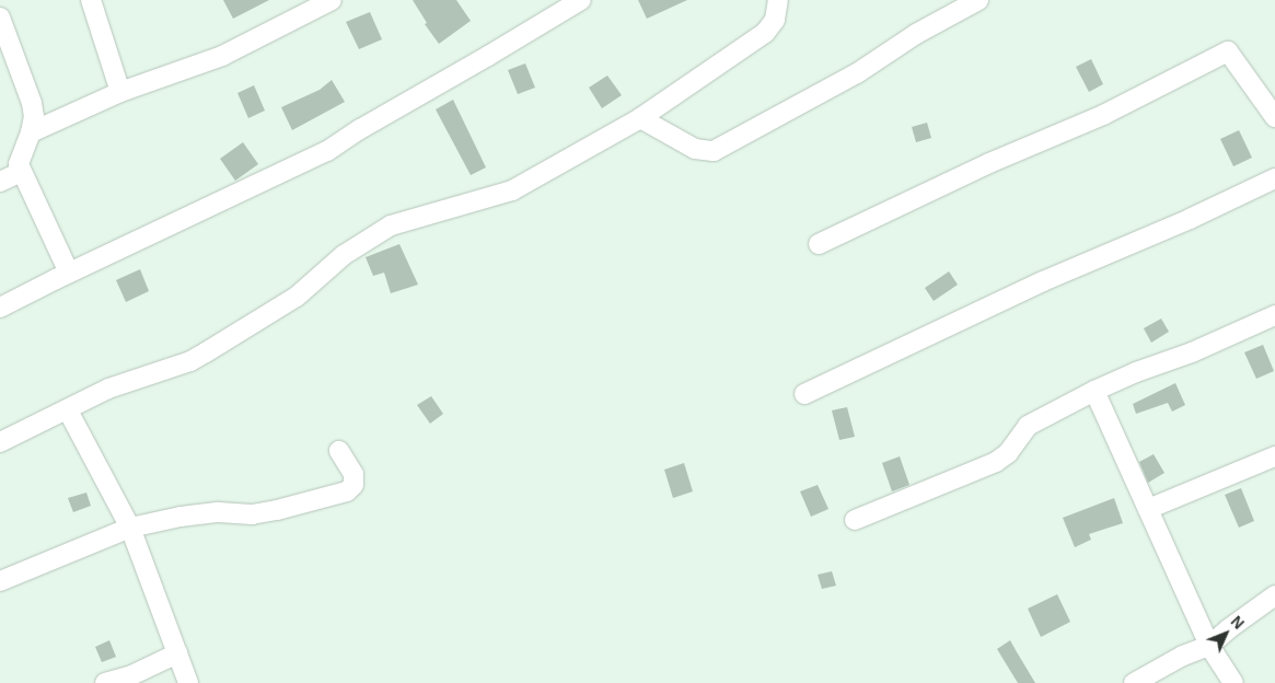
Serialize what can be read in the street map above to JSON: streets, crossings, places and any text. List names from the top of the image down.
{
  "north": "top right"
}
